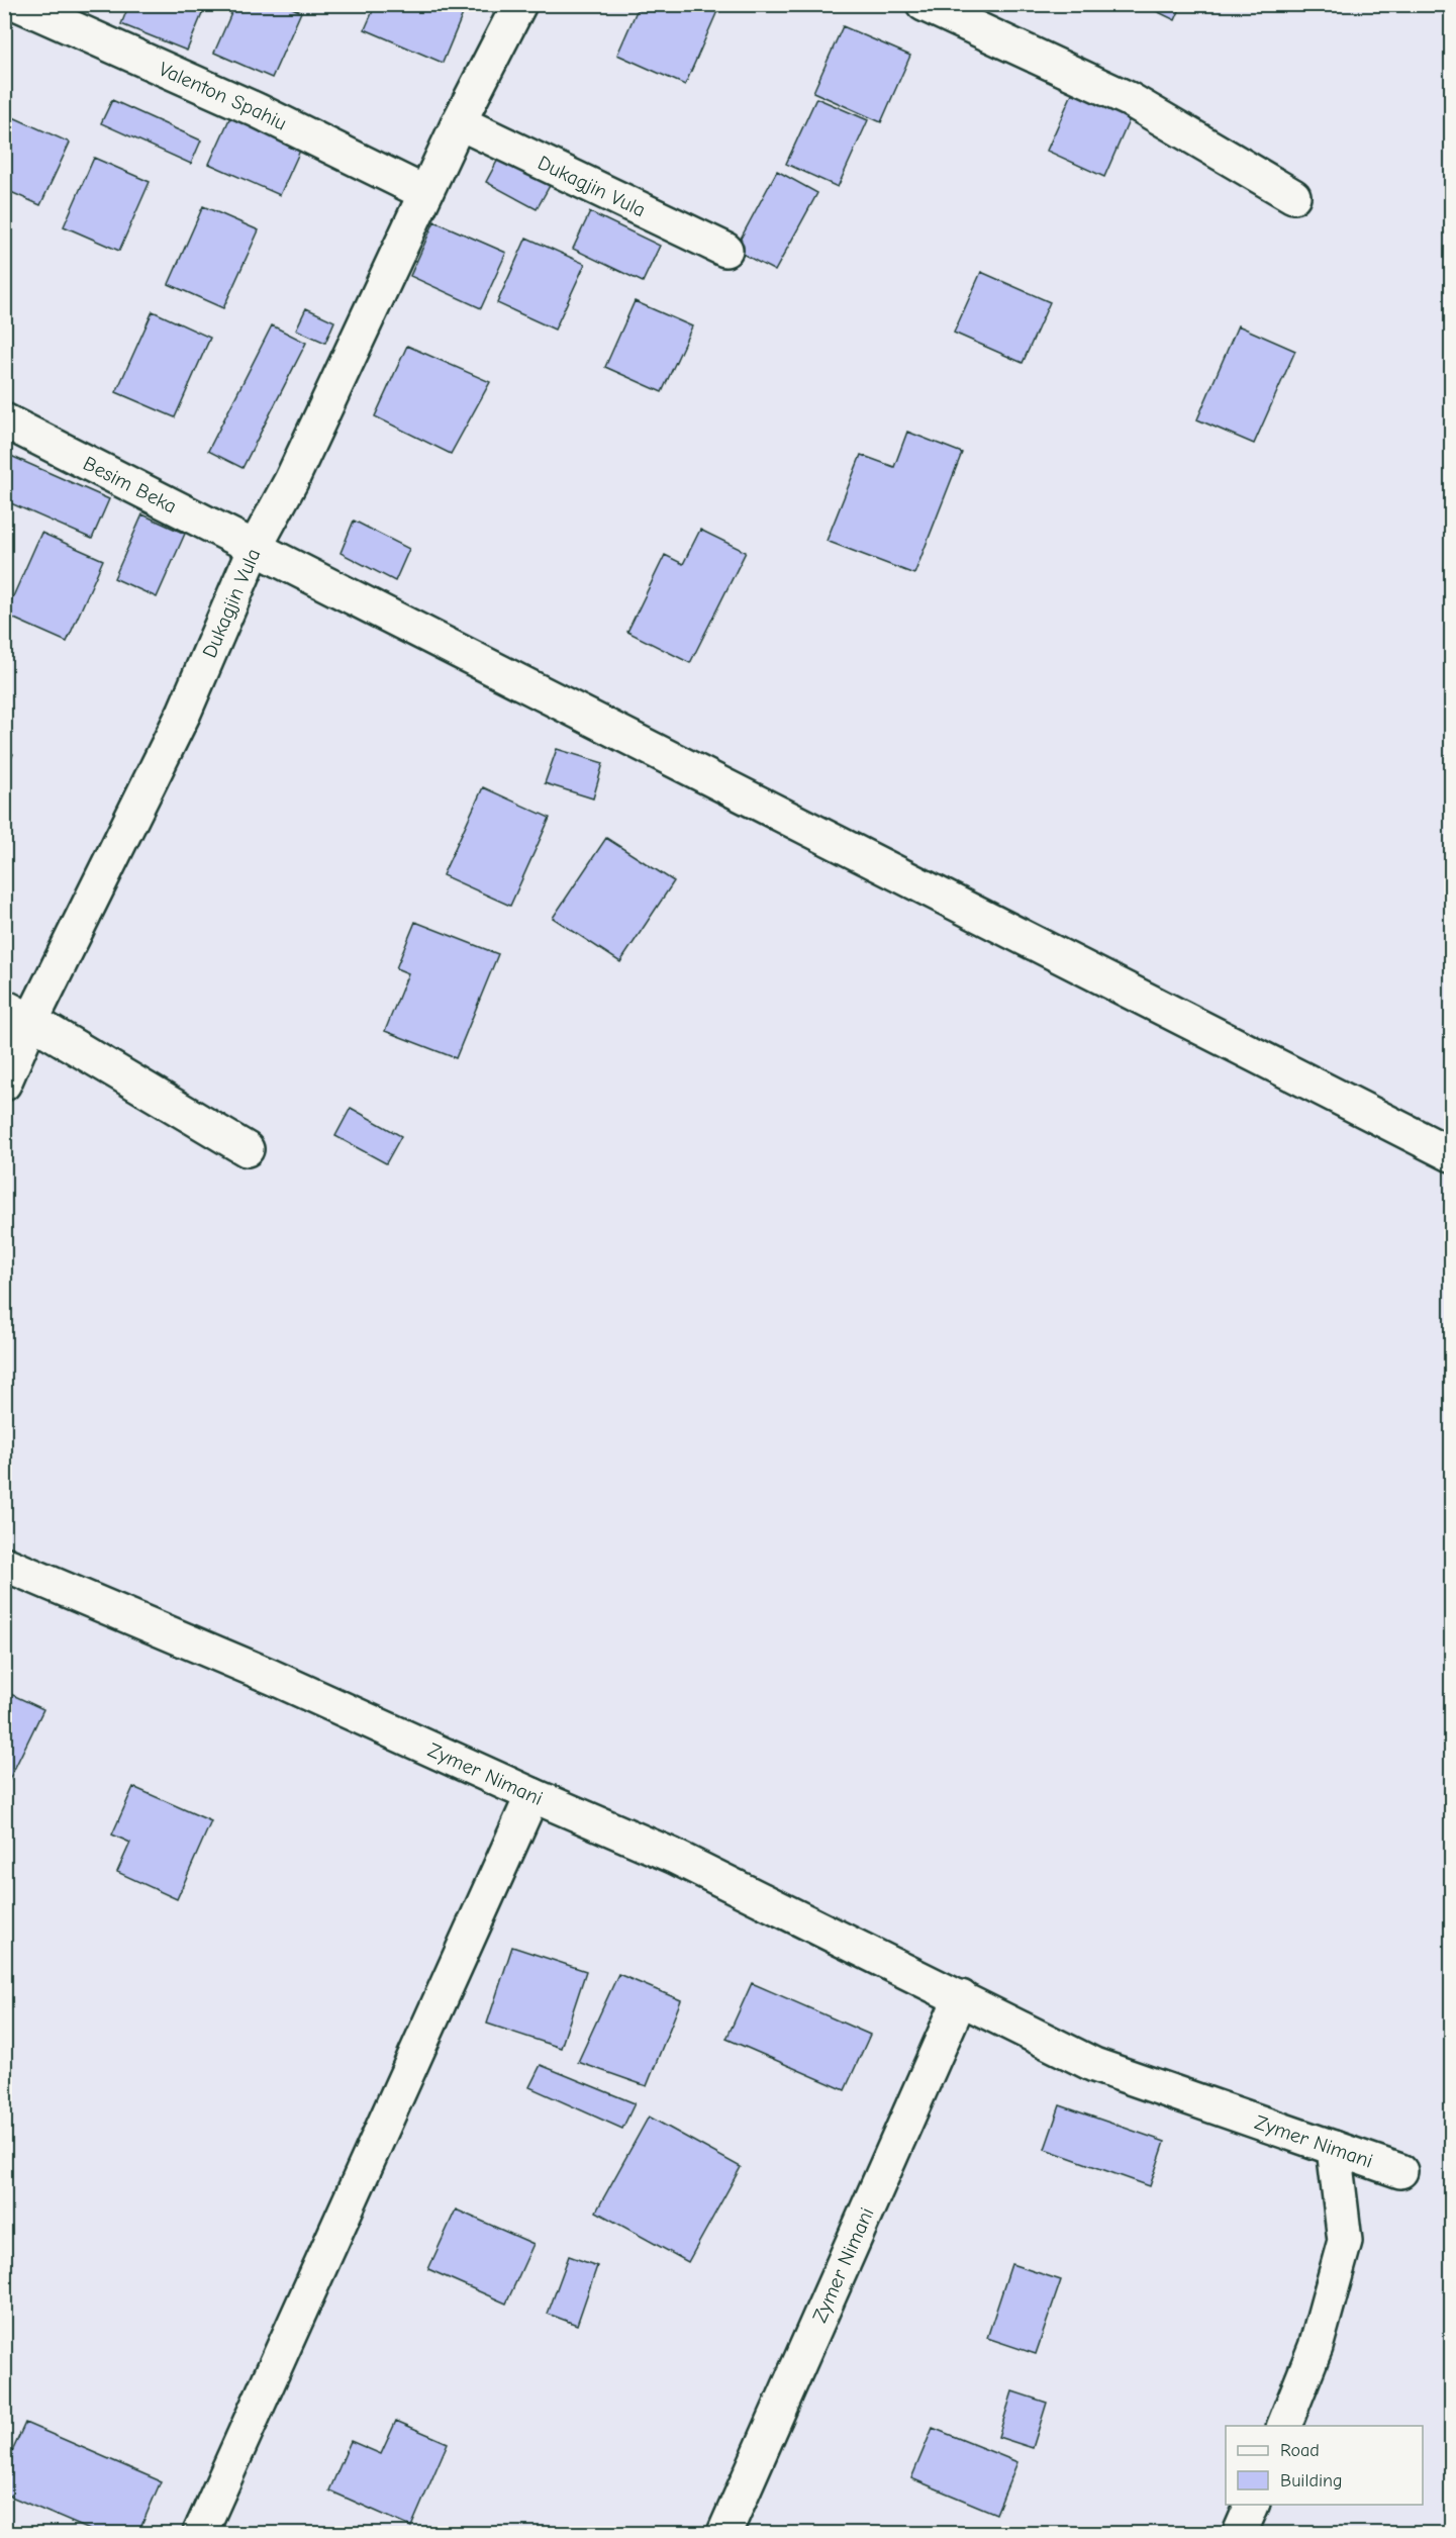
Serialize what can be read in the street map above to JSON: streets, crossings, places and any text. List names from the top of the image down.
{
  "streets": {
    "street": [
      "Valenton Spahiu",
      "Dukagjin Vula",
      "Besim Beka",
      "Zymer Nimani"
    ]
  },
  "crossings": [
    ["Valenton Spahiu", "Dukagjin Vula"],
    ["Dukagjin Vula", "Besim Beka"]
  ],
  "legend": ["Road", "Building"]
}
